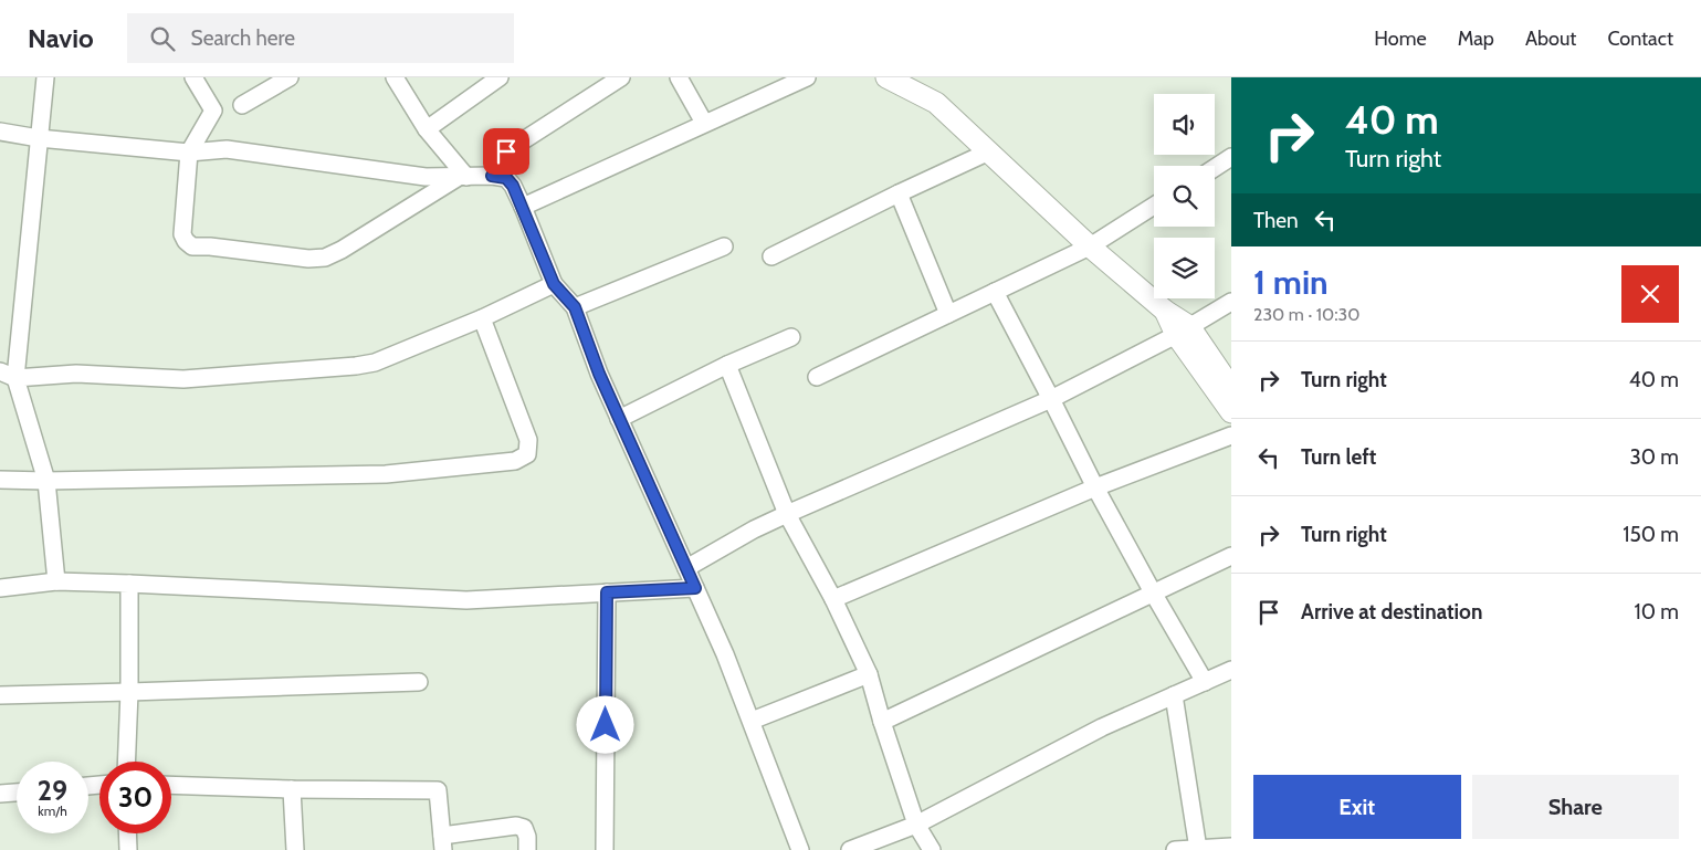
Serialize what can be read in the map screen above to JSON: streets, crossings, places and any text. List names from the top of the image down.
{
  "page": {
    "header": "Navio",
    "search": "Search here",
    "nav": [
      "Home",
      "Map",
      "About",
      "Contact"
    ],
    "turn": ["40 m", "Turn right"],
    "then": "Then",
    "heading": ["1 min", "230 m · 10:30"],
    "list": [
      {
        "name": "Turn right",
        "value": "40 m"
      },
      {
        "name": "Turn left",
        "value": "30 m"
      },
      {
        "name": "Turn right",
        "value": "150 m"
      },
      {
        "name": "Arrive at destination",
        "value": "10 m"
      }
    ],
    "speed": "29 km/h",
    "limit": "30",
    "buttons": ["Exit", "Share"]
  }
}
